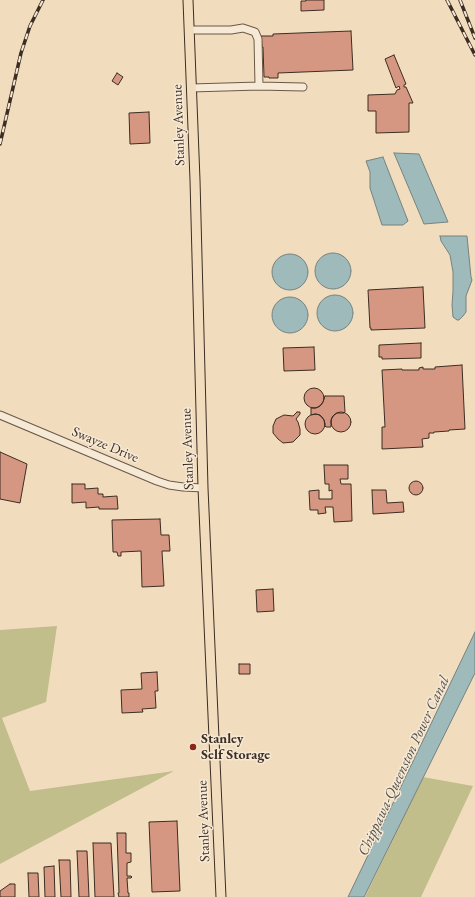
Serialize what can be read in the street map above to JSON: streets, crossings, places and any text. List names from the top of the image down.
{
  "streets": {
    "main road": ["Stanley Avenue"],
    "street": ["Swayze Drive"]
  },
  "crossings": [
    ["Stanley Avenue", "Swayze Drive"]
  ],
  "water": ["Chippawa-Queenston Power Canal"],
  "places": ["Stanley Self Storage"]
}
